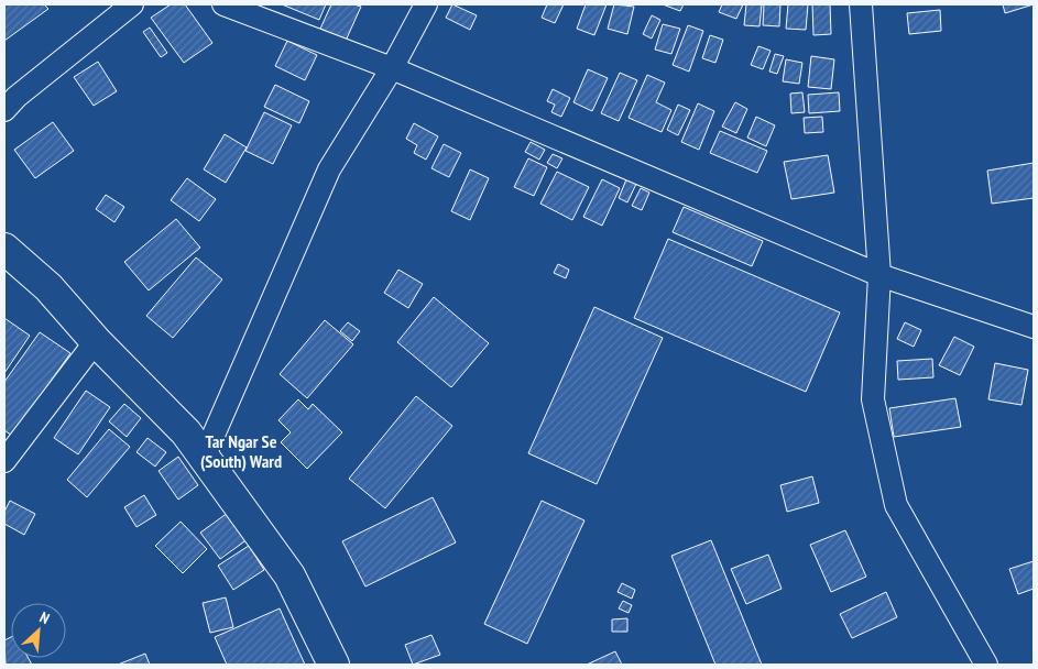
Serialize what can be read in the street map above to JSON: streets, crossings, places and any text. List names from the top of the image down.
{
  "districts": ["Tar Ngar Se (South) Ward"],
  "north": "top right"
}
